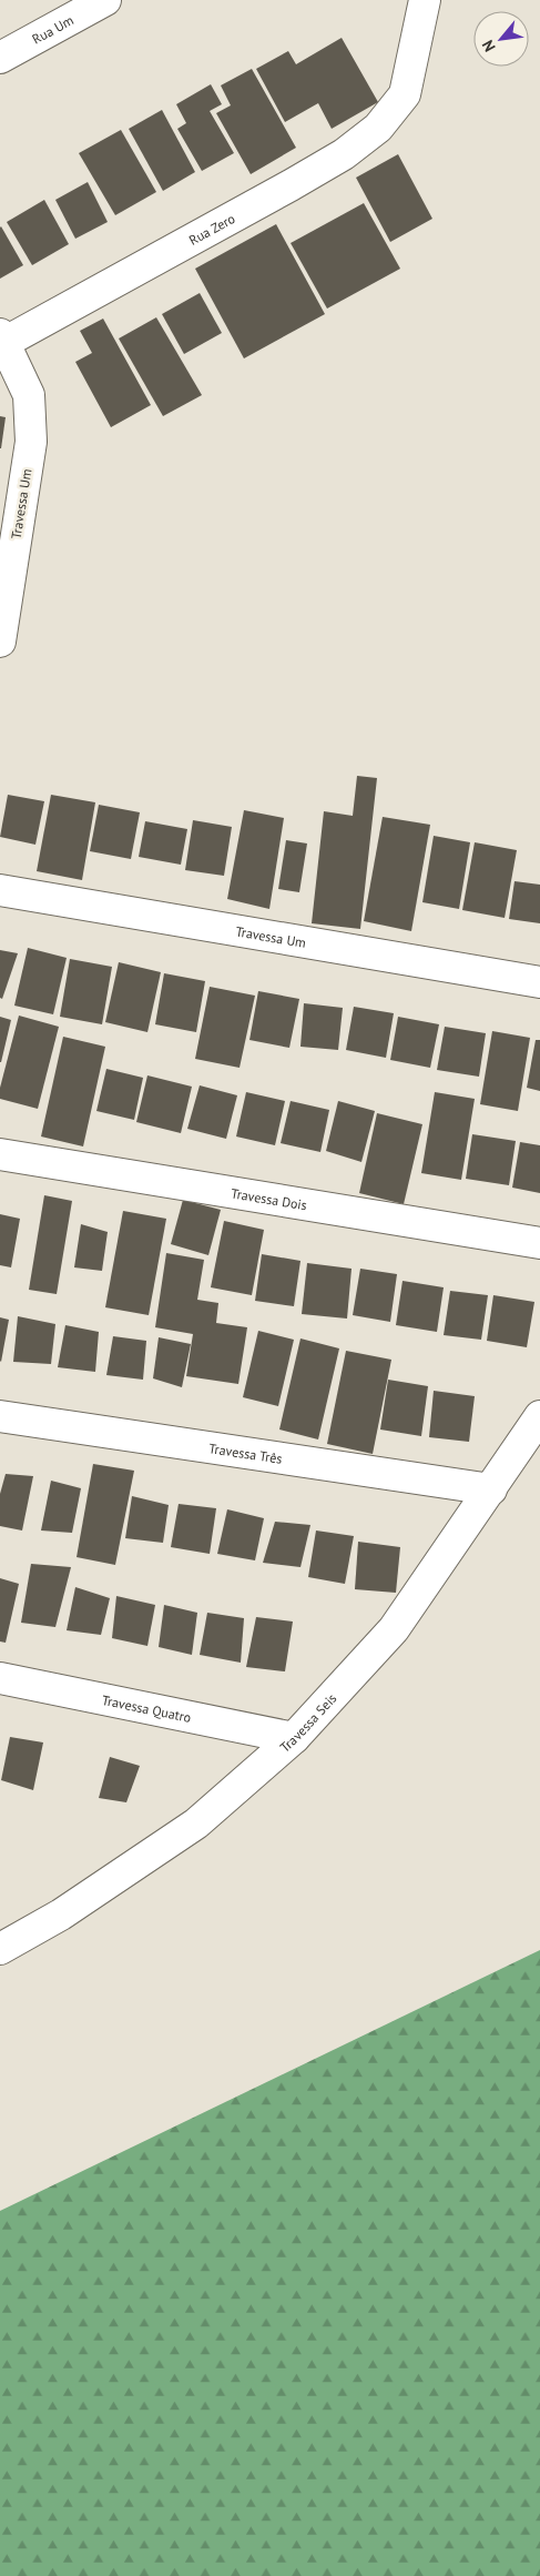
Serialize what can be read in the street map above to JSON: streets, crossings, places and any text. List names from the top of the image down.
{
  "streets": {
    "street": [
      "Rua Um",
      "Rua Zero",
      "Travessa Um",
      "Travessa Dois",
      "Travessa Três",
      "Travessa Quatro",
      "Travessa Seis"
    ]
  },
  "crossings": [
    ["Travessa Três", "Travessa Seis"],
    ["Travessa Quatro", "Travessa Seis"]
  ],
  "north": "bottom left"
}
